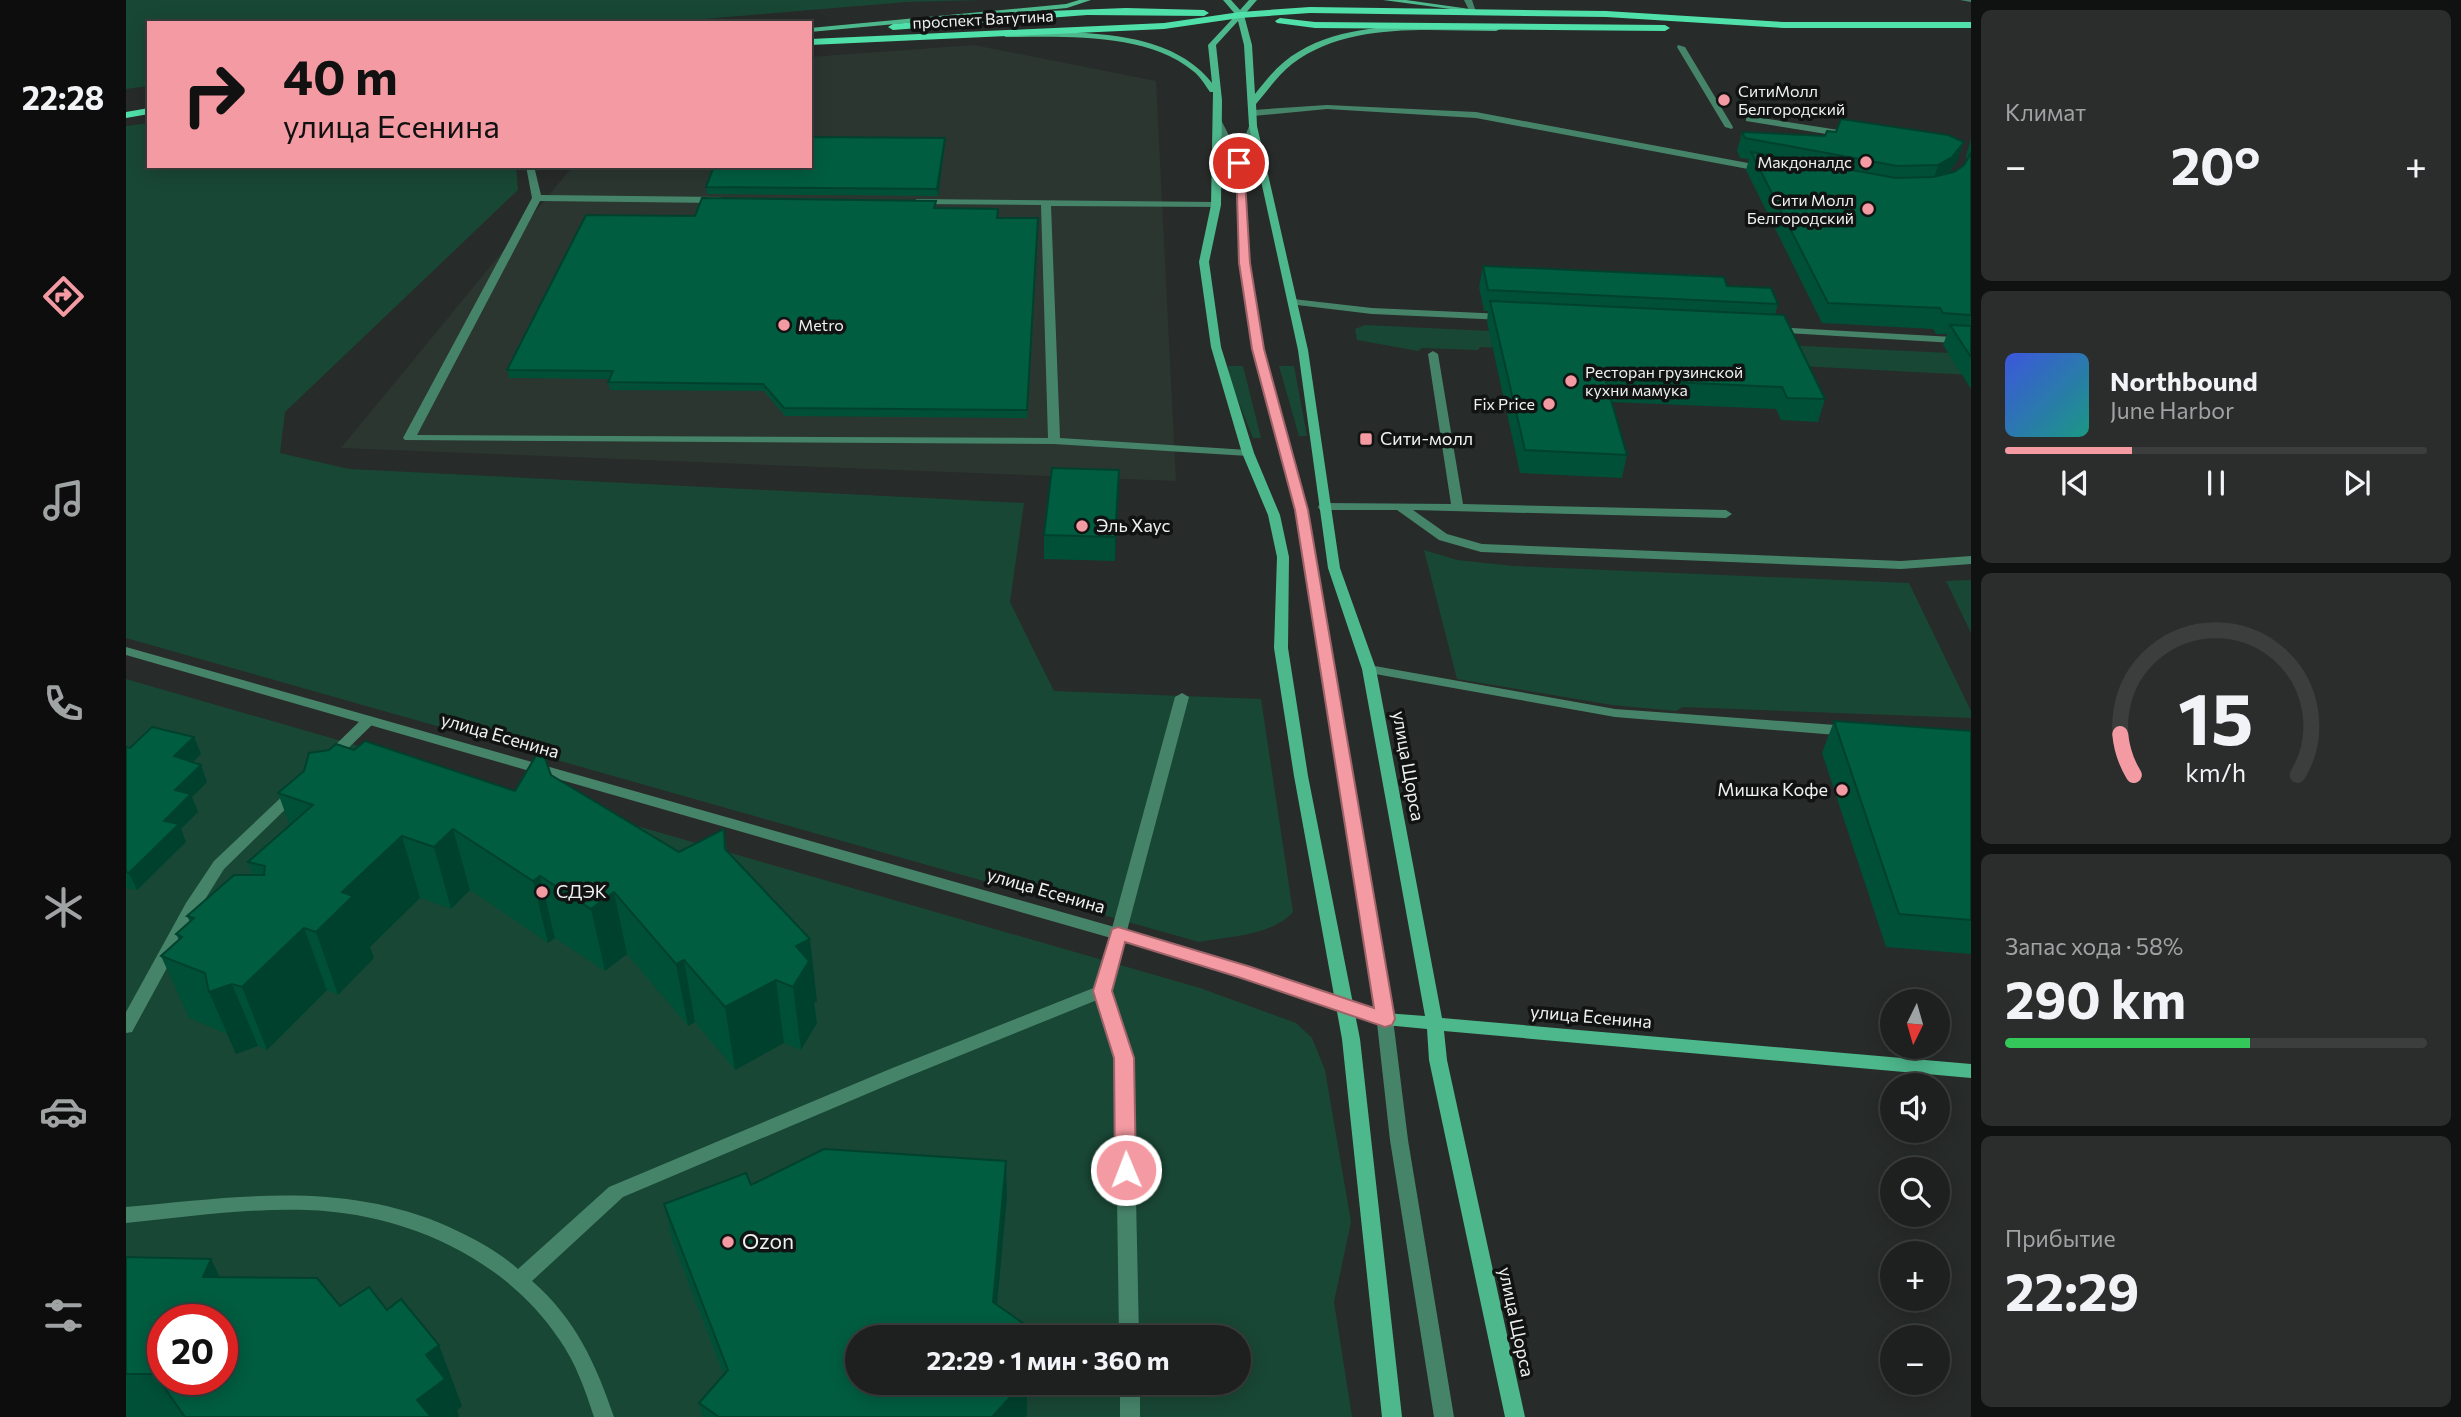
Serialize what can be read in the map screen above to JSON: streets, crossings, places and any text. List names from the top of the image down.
{
  "streets": {
    "main road": ["проспект Ватутина", "улица Есенина", "улица Щорса"]
  },
  "crossings": [
    ["проспект Ватутина", "улица Щорса"],
    ["улица Есенина", "улица Щорса"]
  ],
  "places": {
    "other": [
      "СитиМолл Белгородский",
      "Макдоналдс",
      "Сити Молл Белгородский",
      "Metro",
      "Ресторан грузинской кухни мамука",
      "Fix Price",
      "Эль Хаус",
      "Мишка Кофе",
      "СДЭК",
      "Ozon"
    ],
    "transit": ["Сити-молл"]
  },
  "north": "bottom",
  "page": {
    "tabs": "22:28",
    "tile": [
      "Климат",
      ["Запас хода · 58%", "290 km"],
      ["Прибытие", "22:29"]
    ],
    "turn": ["40 m", "улица Есенина"],
    "heat": ["−", "20°", "+"],
    "song": ["Northbound", "June Harbor"],
    "map_buttons": ["+", "−"],
    "limit": "20",
    "trip": "22:29 · 1 мин · 360 m",
    "gauge": ["15", "km/h"]
  }
}
